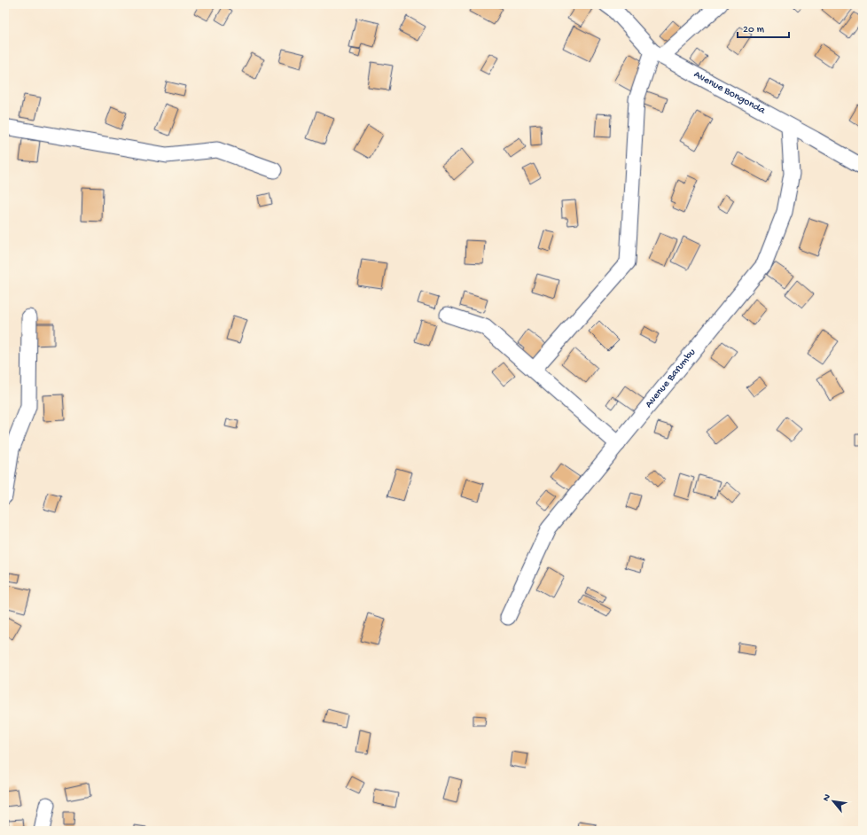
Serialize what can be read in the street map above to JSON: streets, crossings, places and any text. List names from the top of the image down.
{
  "streets": {
    "street": ["Avenue Bongonda", "Avenue Barumbu"]
  },
  "crossings": [
    ["Avenue Bongonda", "Avenue Barumbu"]
  ],
  "scale_bar": "20 m",
  "north": "top left"
}
